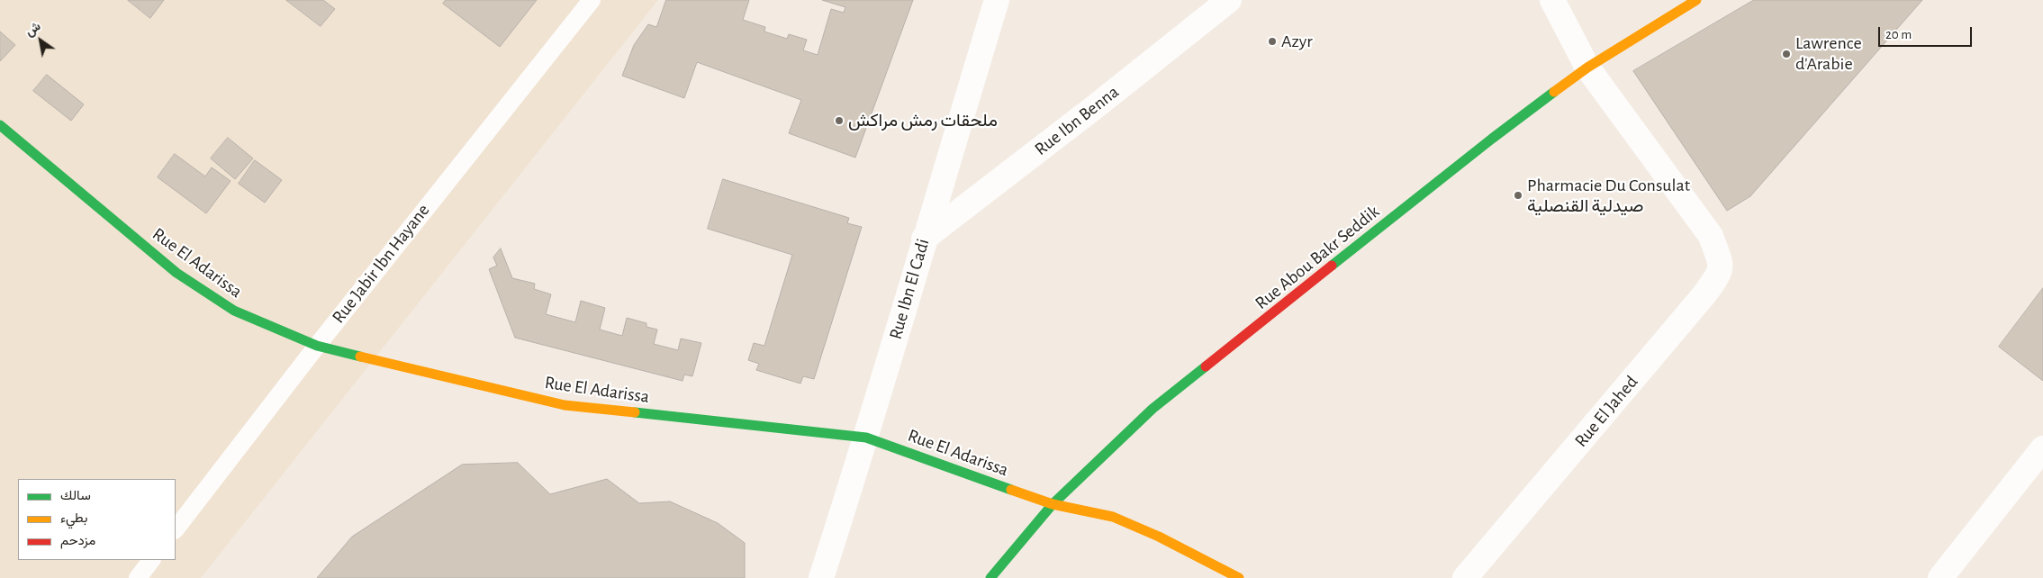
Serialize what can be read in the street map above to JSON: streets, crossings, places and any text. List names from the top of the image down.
{
  "streets": {
    "street": [
      "Rue Ibn Benna",
      "Rue Abou Bakr Seddik",
      "Rue El Adarissa",
      "Rue Ibn El Cadi",
      "Rue El Jahed"
    ],
    "lane": ["Rue Jabir Ibn Hayane"]
  },
  "crossings": [
    ["Rue Ibn Benna", "Rue Ibn El Cadi"],
    ["Rue Abou Bakr Seddik", "Rue El Adarissa"],
    ["Rue Abou Bakr Seddik", "Rue El Jahed"],
    ["Rue El Adarissa", "Rue Jabir Ibn Hayane"],
    ["Rue El Adarissa", "Rue Ibn El Cadi"]
  ],
  "places": [
    "Azyr",
    "Lawrence d'Arabie",
    "ملحقات رمش مراكش",
    "Pharmacie Du Consulat صيدلية القنصلية"
  ],
  "legend": ["سالك", "بطيء", "مزدحم"],
  "scale_bar": "20 m",
  "north": "top left"
}
